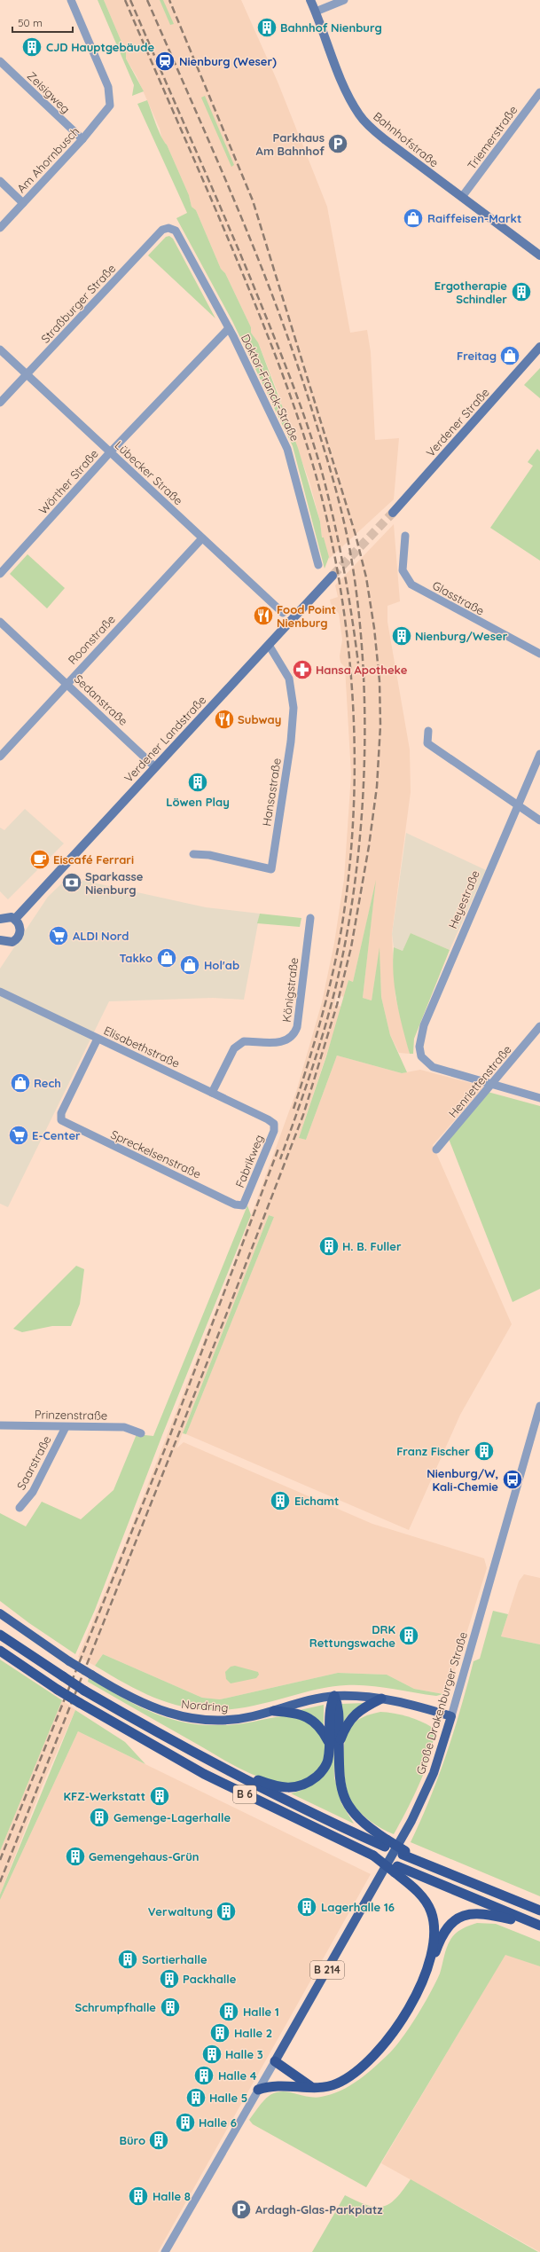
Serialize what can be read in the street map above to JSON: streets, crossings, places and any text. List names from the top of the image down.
{
  "streets": {
    "highway": ["B 6"],
    "main road": [
      "Bahnhofstraße",
      "Verdener Straße",
      "Verdener Landstraße",
      "Große Drakenburger Straße",
      "Nordring",
      "B 214"
    ],
    "street": [
      "Zeisigweg",
      "Triemerstraße",
      "Am Ahornbusch",
      "Straßburger Straße",
      "Doktor-Franck-Straße",
      "Lübecker Straße",
      "Wörther Straße",
      "Glasstraße",
      "Roonstraße",
      "Sedanstraße",
      "Hansastraße",
      "Heyestraße",
      "Königstraße",
      "Elisabethstraße",
      "Henriettenstraße",
      "Spreckelsenstraße",
      "Fabrikweg",
      "Prinzenstraße",
      "Saarstraße"
    ]
  },
  "crossings": [
    ["Zeisigweg", "Am Ahornbusch"],
    ["Triemerstraße", "Bahnhofstraße"],
    ["Straßburger Straße", "Doktor-Franck-Straße"],
    ["Straßburger Straße", "Lübecker Straße"],
    ["Doktor-Franck-Straße", "Wörther Straße"],
    ["Lübecker Straße", "Wörther Straße"],
    ["Lübecker Straße", "Roonstraße"],
    ["Roonstraße", "Sedanstraße"],
    ["Sedanstraße", "Verdener Landstraße"],
    ["Verdener Landstraße", "Hansastraße"],
    ["Heyestraße", "Henriettenstraße"],
    ["Königstraße", "Elisabethstraße"],
    ["Elisabethstraße", "Spreckelsenstraße"],
    ["Elisabethstraße", "Fabrikweg"],
    ["Spreckelsenstraße", "Fabrikweg"],
    ["Prinzenstraße", "Saarstraße"],
    ["Große Drakenburger Straße", "Nordring"],
    ["Nordring", "B 6"]
  ],
  "places": {
    "building": [
      "Bahnhof Nienburg",
      "CJD Hauptgebäude",
      "Ergotherapie Schindler",
      "Nienburg/Weser",
      "Löwen Play",
      "H. B. Fuller",
      "Franz Fischer",
      "Eichamt",
      "DRK Rettungswache",
      "KFZ-Werkstatt",
      "Gemenge-Lagerhalle",
      "Gemengehaus-Grün",
      "Lagerhalle 16",
      "Verwaltung",
      "Sortierhalle",
      "Packhalle",
      "Schrumpfhalle",
      "Halle 1",
      "Halle 2",
      "Halle 3",
      "Halle 4",
      "Halle 5",
      "Halle 6",
      "Büro",
      "Halle 8"
    ],
    "station": ["Nienburg (Weser)"],
    "parking": ["Parkhaus Am Bahnhof", "Ardagh-Glas-Parkplatz"],
    "shop": [
      "Raiffeisen-Markt",
      "Freitag",
      "Takko",
      "Hol'ab",
      "Rech"
    ],
    "restaurant": ["Food Point Nienburg", "Subway"],
    "pharmacy": ["Hansa Apotheke"],
    "cafe": ["Eiscafé Ferrari"],
    "bank": ["Sparkasse Nienburg"],
    "supermarket": ["ALDI Nord", "E-Center"],
    "bus stop": ["Nienburg/W, Kali-Chemie"]
  },
  "scale_bar": "50 m"
}
